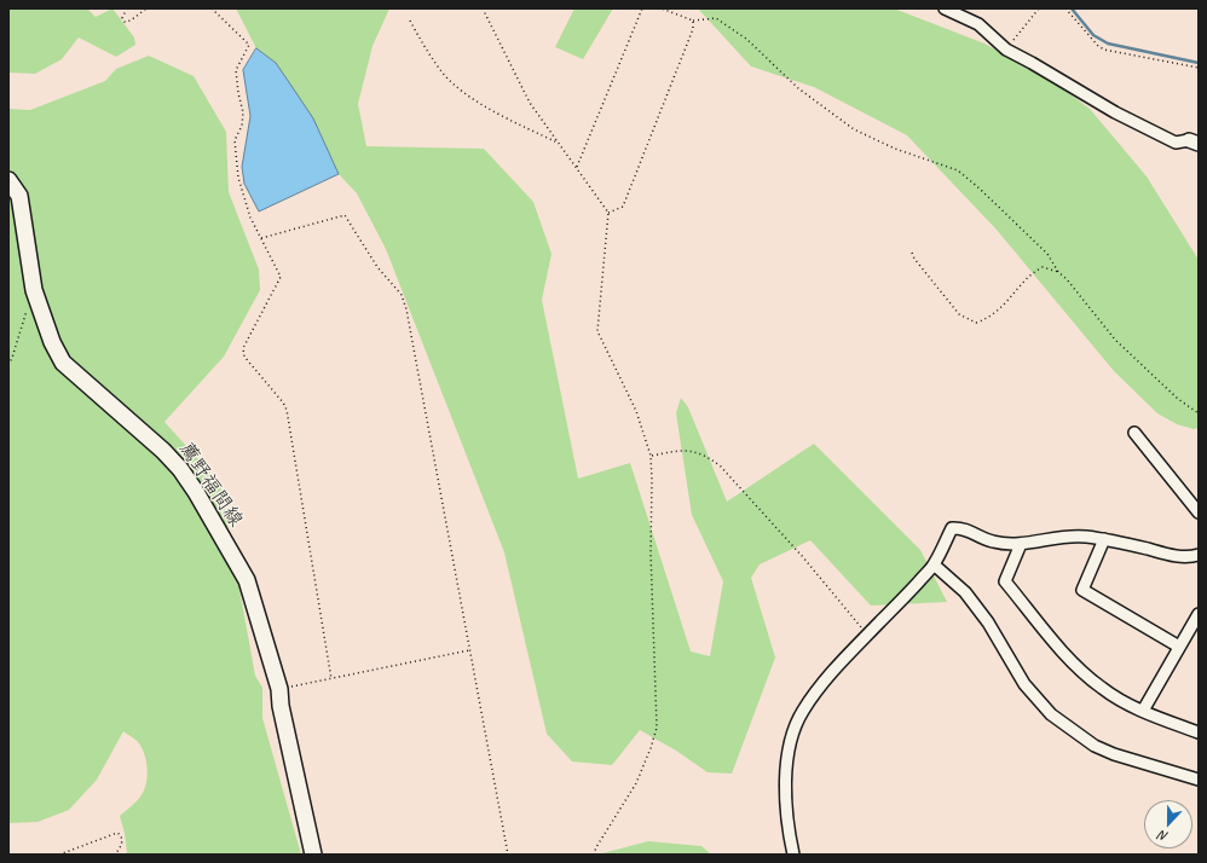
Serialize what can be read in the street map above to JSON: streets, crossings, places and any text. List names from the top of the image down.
{
  "streets": {
    "main road": ["薦野福間線"]
  },
  "north": "bottom"
}
